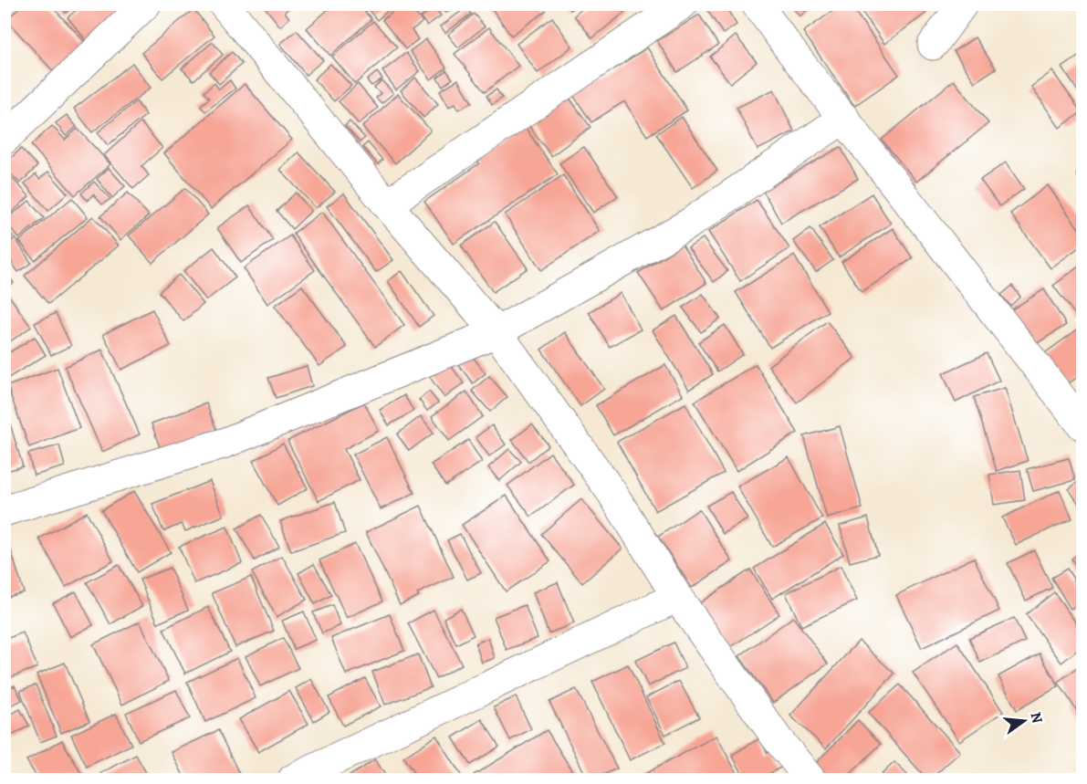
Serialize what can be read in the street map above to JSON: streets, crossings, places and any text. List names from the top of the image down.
{
  "north": "right"
}
